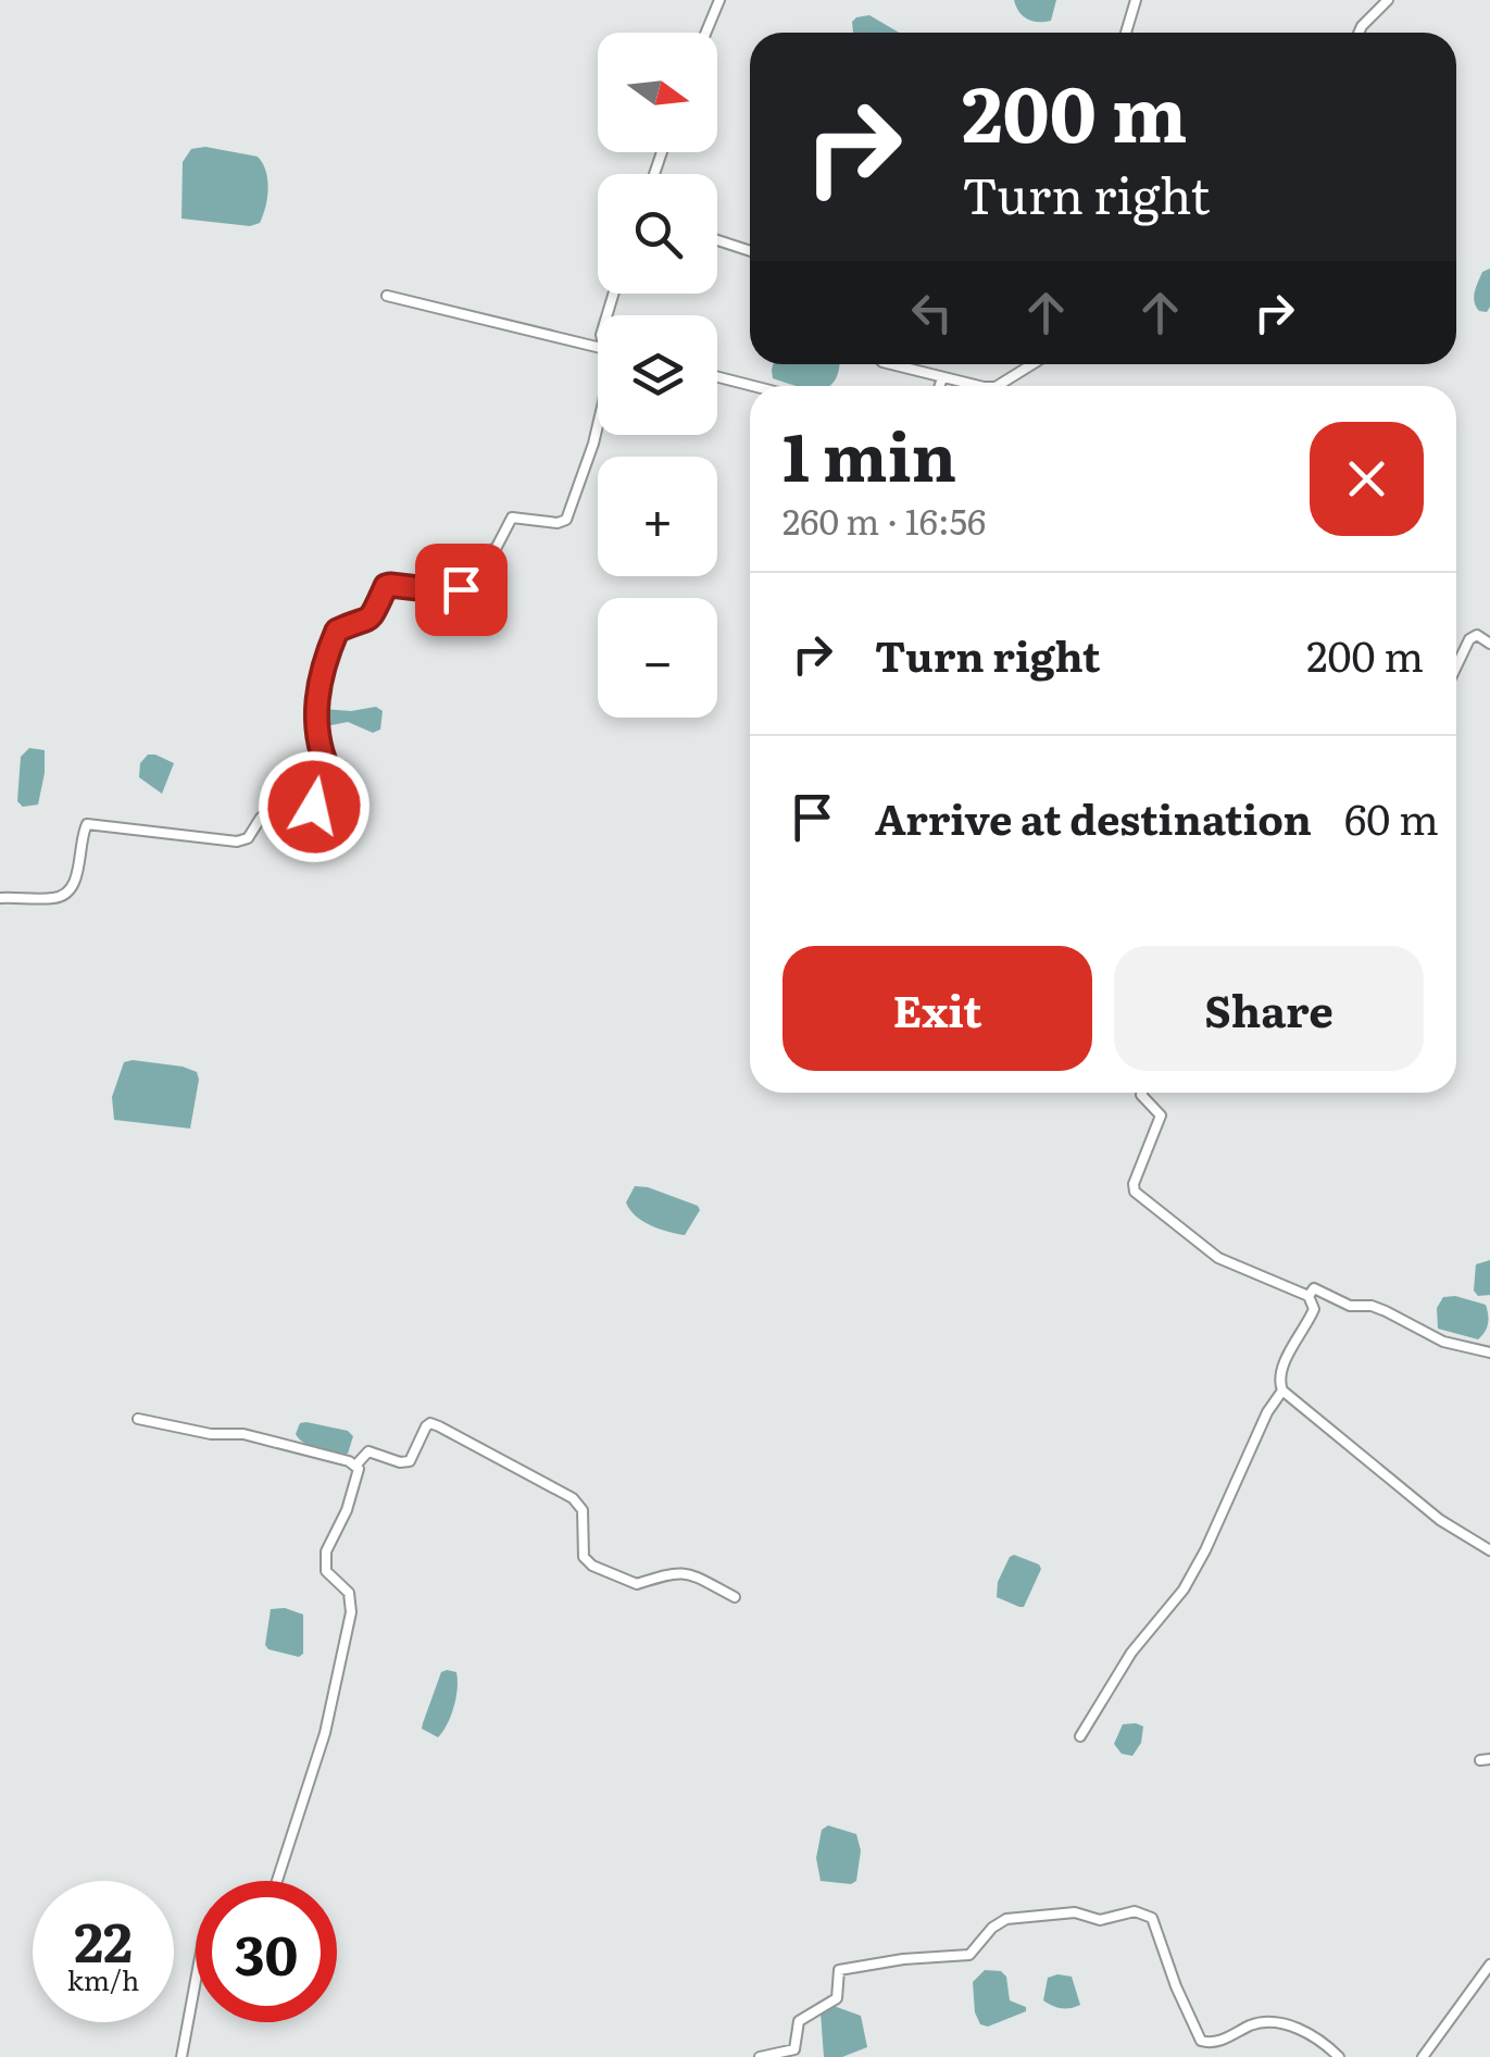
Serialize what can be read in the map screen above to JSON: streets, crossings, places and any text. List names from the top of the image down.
{
  "north": "right",
  "page": {
    "map_buttons": ["+", "−"],
    "turn": ["200 m", "Turn right"],
    "heading": ["1 min", "260 m · 16:56"],
    "list": [
      {
        "name": "Turn right",
        "value": "200 m"
      },
      {
        "name": "Arrive at destination",
        "value": "60 m"
      }
    ],
    "buttons": ["Exit", "Share"],
    "speed": "22 km/h",
    "limit": "30"
  }
}
